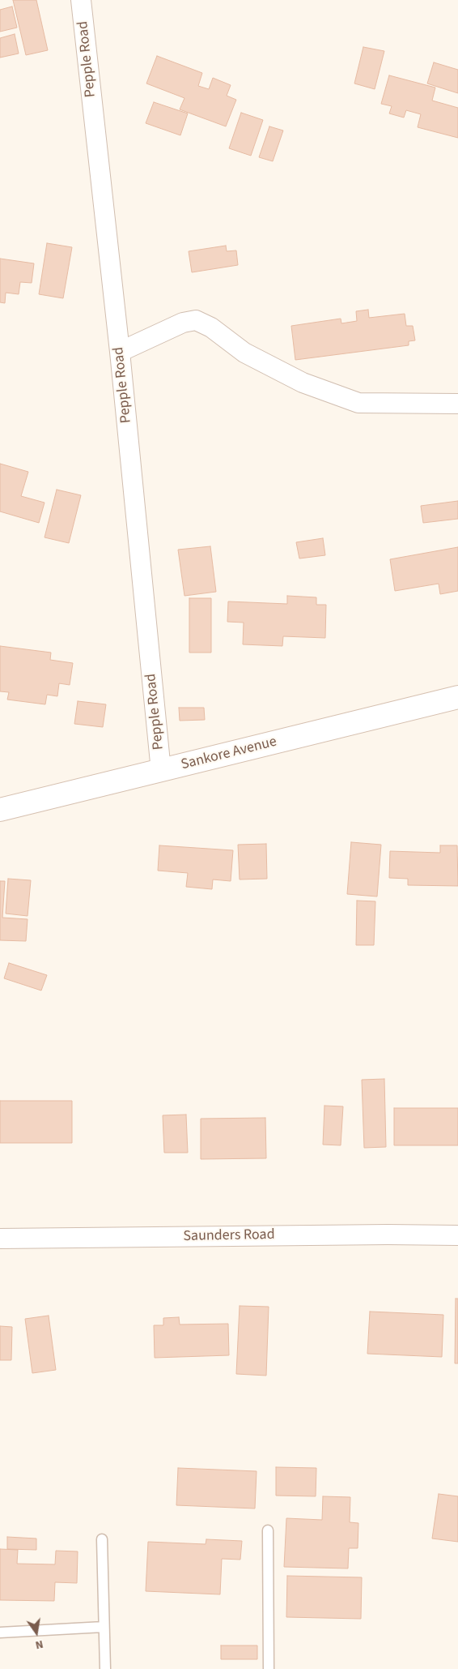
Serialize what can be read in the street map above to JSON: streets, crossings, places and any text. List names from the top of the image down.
{
  "streets": {
    "street": ["Pepple Road", "Sankore Avenue", "Saunders Road"]
  },
  "crossings": [
    ["Pepple Road", "Sankore Avenue"]
  ],
  "north": "bottom"
}
